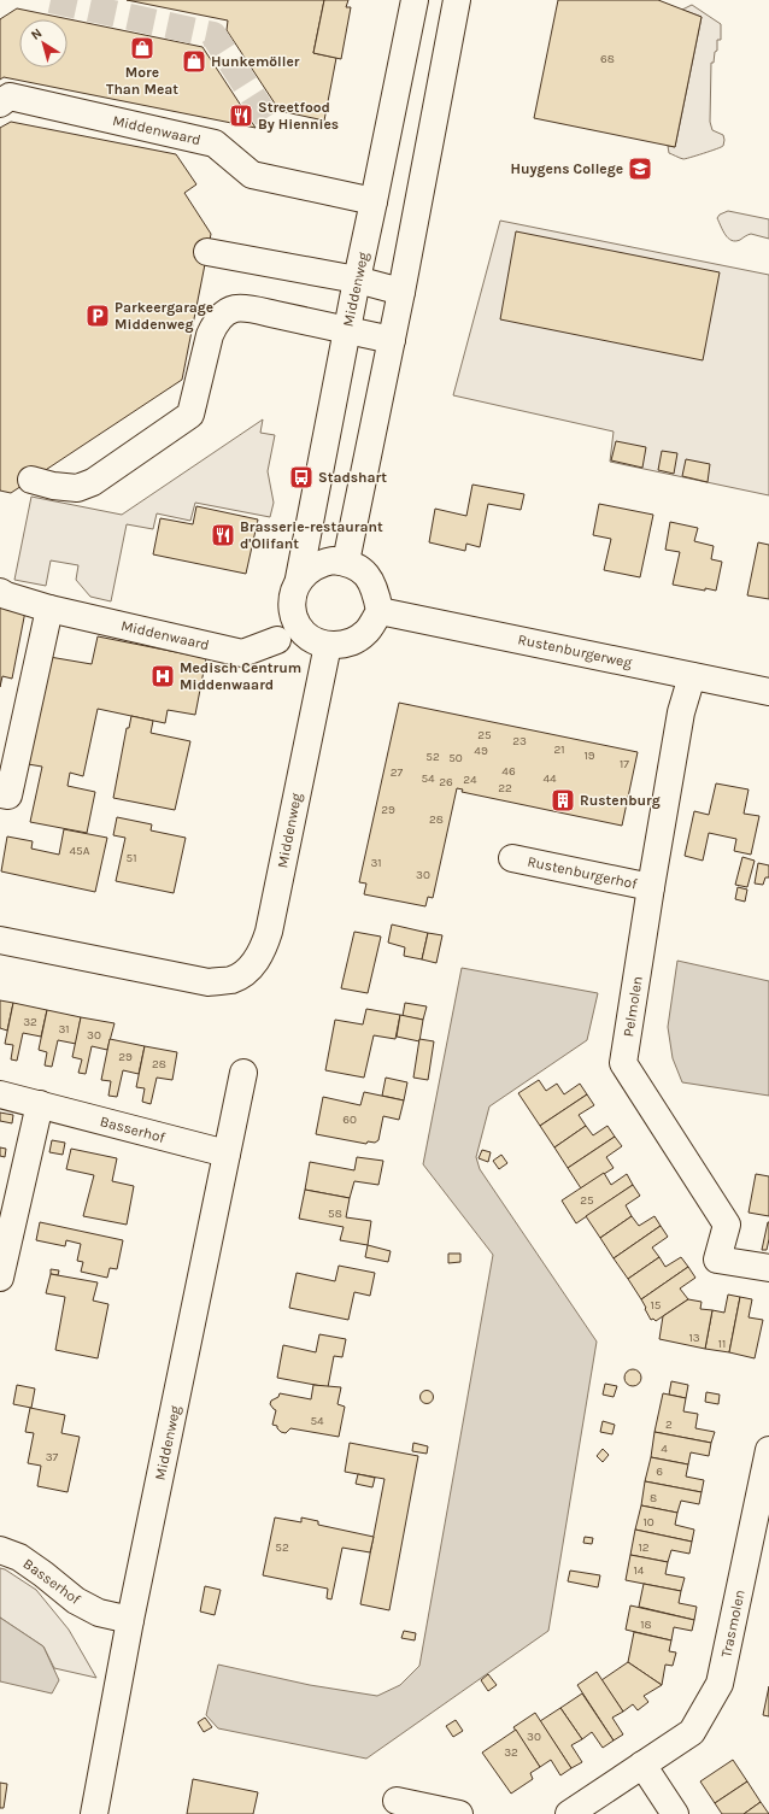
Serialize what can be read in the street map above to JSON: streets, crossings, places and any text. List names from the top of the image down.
{
  "streets": {
    "street": [
      "Middenwaard",
      "Middenweg",
      "Rustenburgerweg",
      "Rustenburgerhof",
      "Pelmolen",
      "Basserhof",
      "Trasmolen"
    ]
  },
  "crossings": [
    ["Middenwaard", "Middenweg"],
    ["Middenweg", "Rustenburgerweg"],
    ["Middenweg", "Basserhof"],
    ["Rustenburgerweg", "Pelmolen"],
    ["Rustenburgerhof", "Pelmolen"]
  ],
  "places": {
    "shop": ["More Than Meat", "Hunkemöller"],
    "restaurant": ["Streetfood By Hiennies", "Brasserie-restaurant d'Olifant"],
    "school or university": ["Huygens College"],
    "parking": ["Parkeergarage Middenweg"],
    "bus stop": ["Stadshart"],
    "hospital": ["Medisch Centrum Middenwaard"],
    "building": ["Rustenburg"]
  },
  "house_numbers": [
    "68",
    "25",
    "23",
    "21",
    "49",
    "19",
    "52",
    "50",
    "17",
    "46",
    "27",
    "54",
    "44",
    "24",
    "26",
    "22",
    "29",
    "28",
    "45A",
    "51",
    "31",
    "30",
    "32",
    "31",
    "30",
    "29",
    "28",
    "60",
    "25",
    "58",
    "15",
    "13",
    "11",
    "54",
    "2",
    "4",
    "37",
    "6",
    "8",
    "10",
    "52",
    "12",
    "14",
    "18",
    "30",
    "32"
  ],
  "north": "top left"
}
